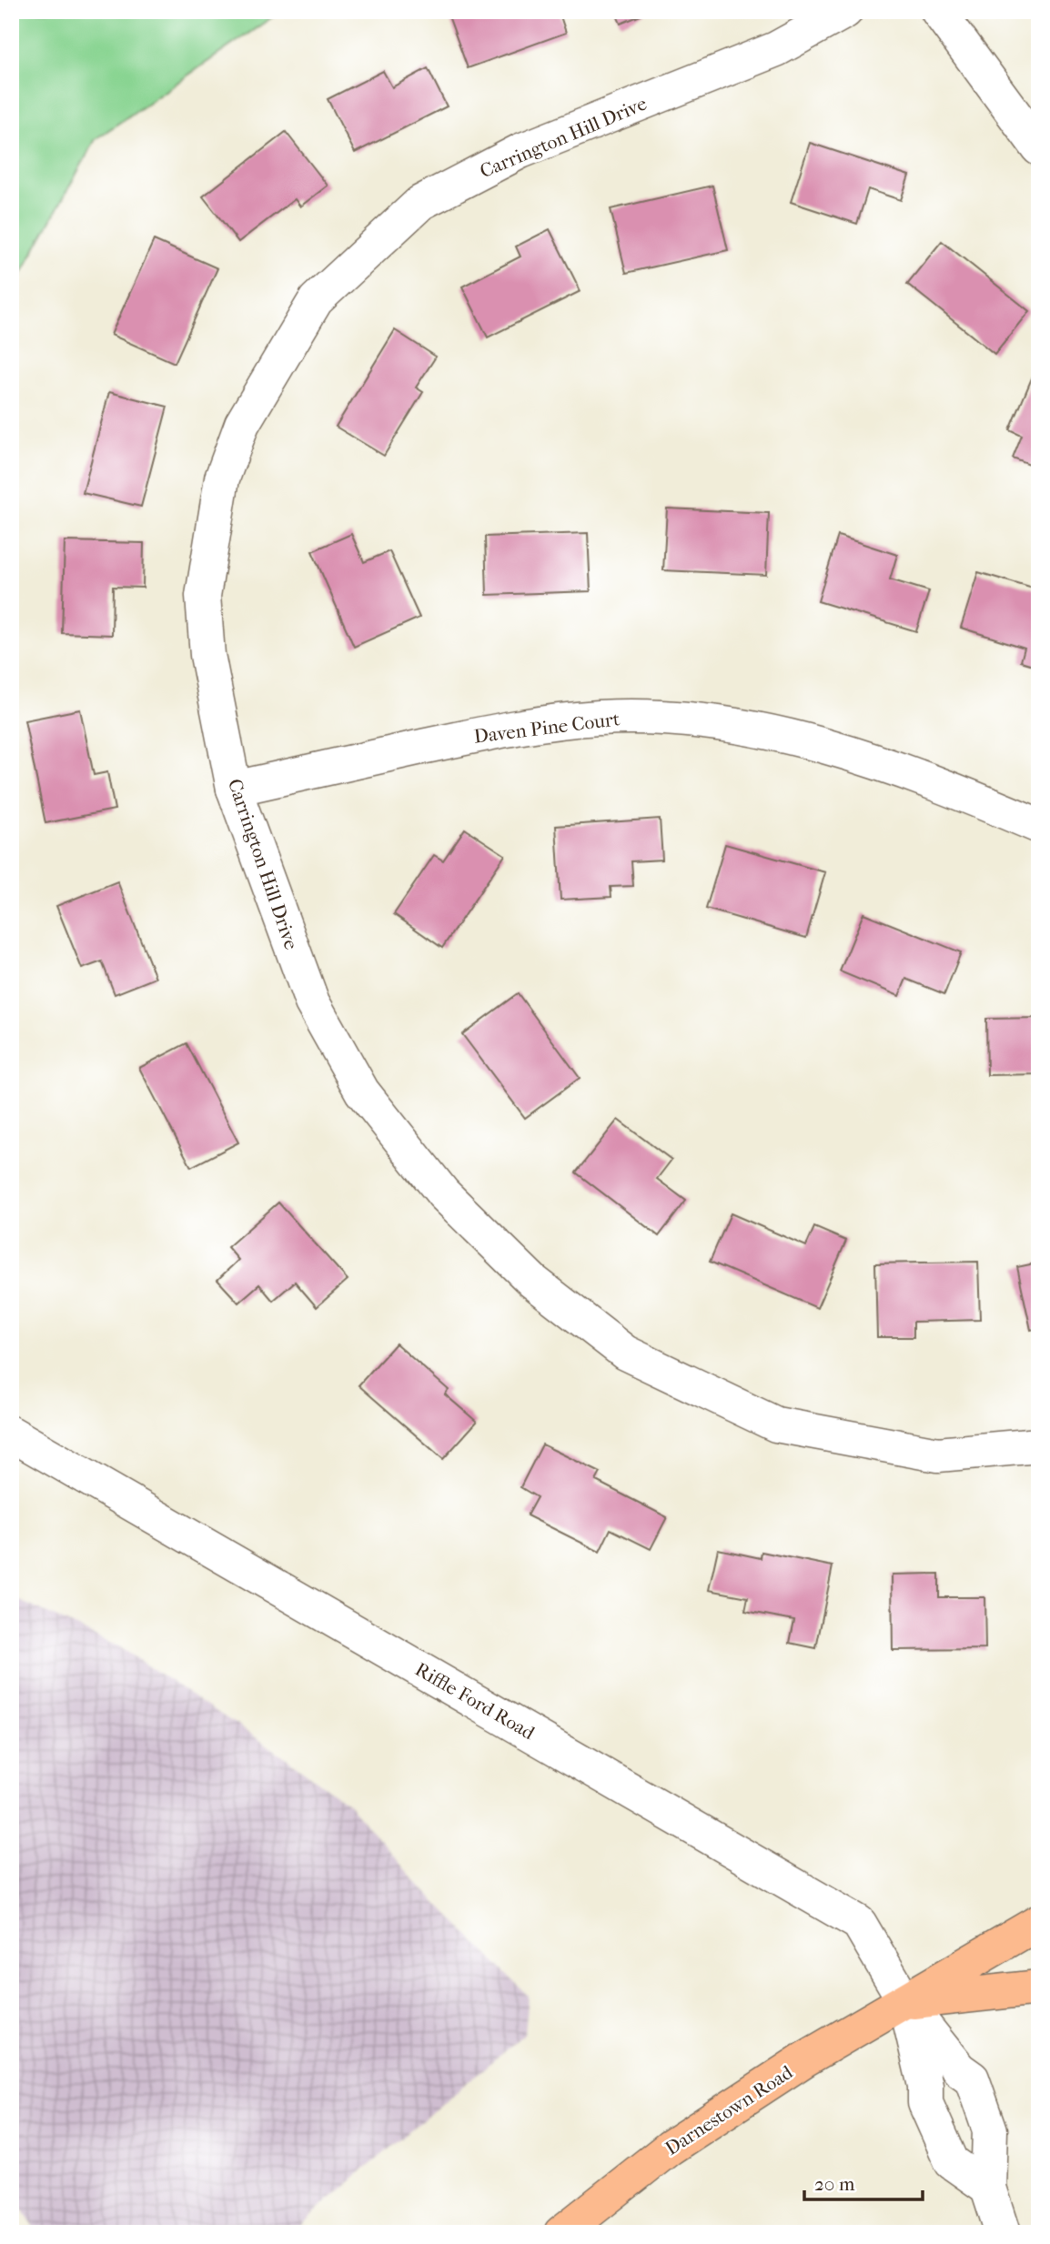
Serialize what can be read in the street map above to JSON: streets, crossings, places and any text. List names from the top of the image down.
{
  "streets": {
    "main road": ["Darnestown Road"],
    "street": ["Carrington Hill Drive", "Daven Pine Court", "Riffle Ford Road"]
  },
  "crossings": [
    ["Carrington Hill Drive", "Daven Pine Court"],
    ["Riffle Ford Road", "Darnestown Road"]
  ],
  "scale_bar": "20 m"
}
